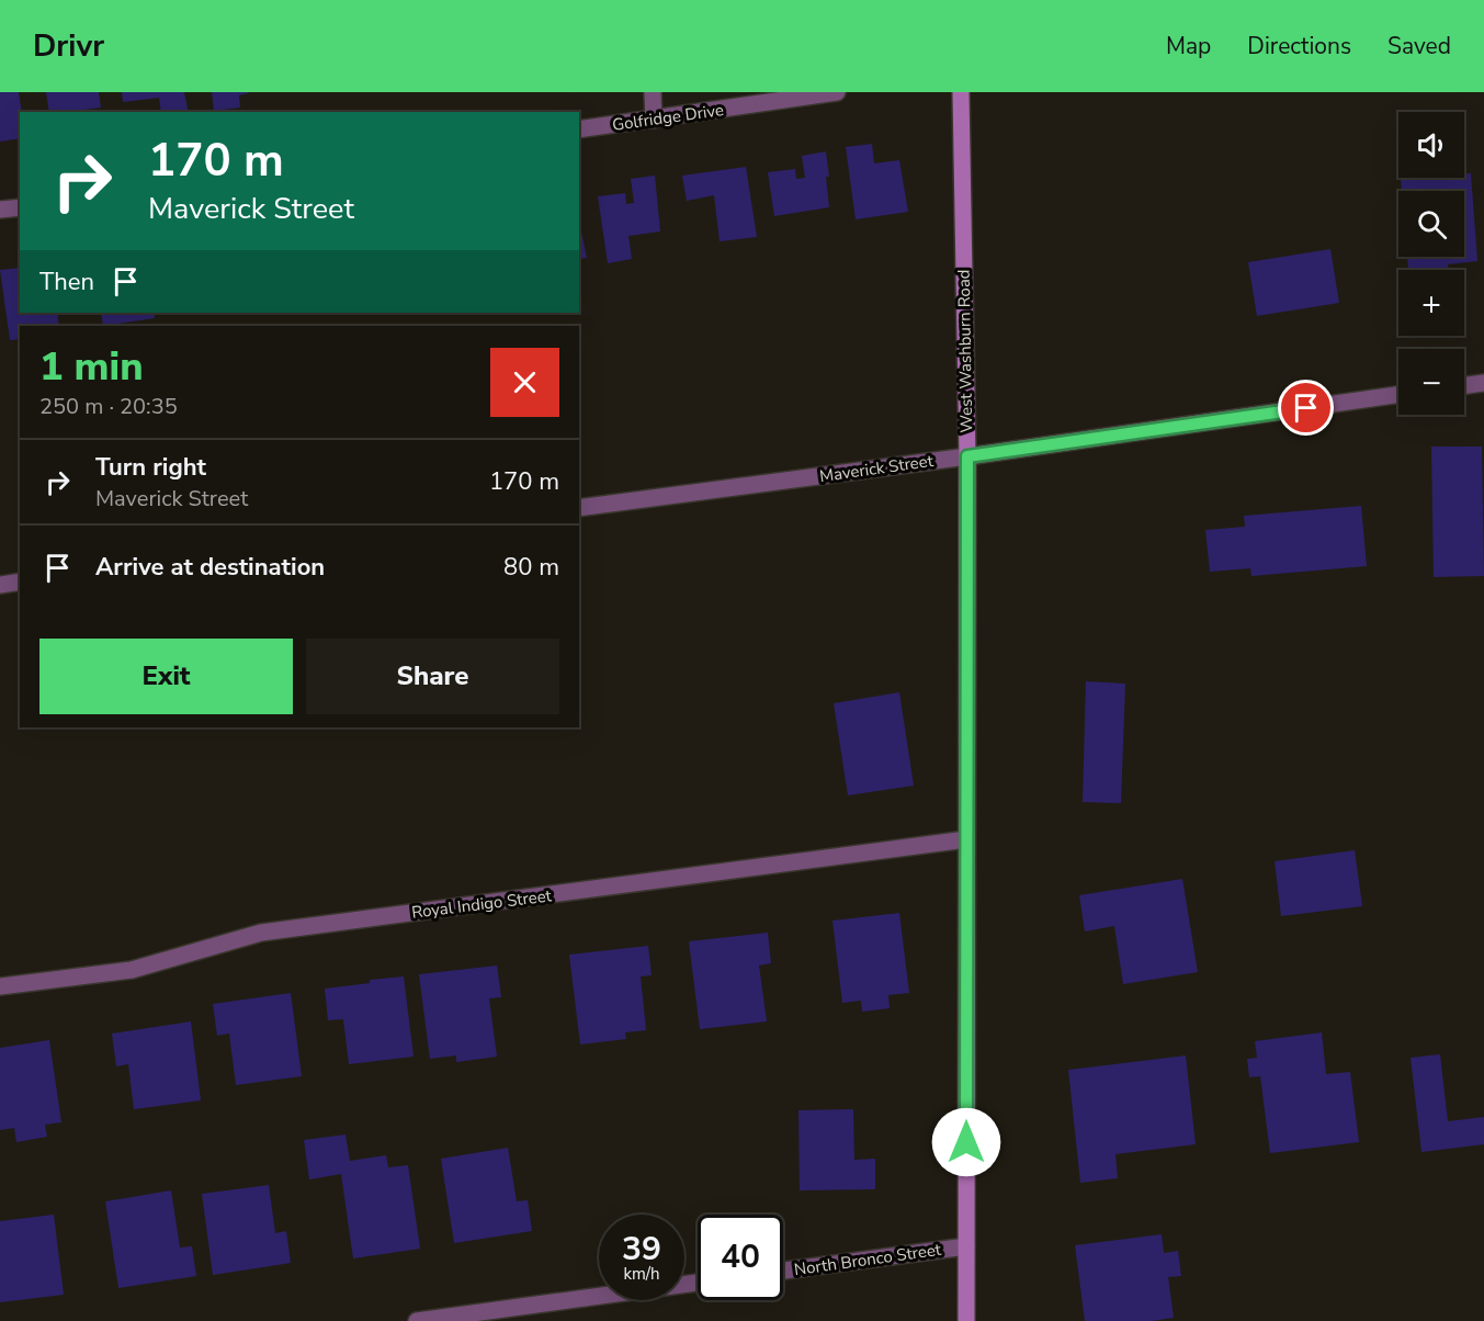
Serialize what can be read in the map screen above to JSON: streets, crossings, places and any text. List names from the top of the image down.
{
  "streets": {
    "street": [
      "Golfridge Drive",
      "West Washburn Road",
      "Maverick Street",
      "Royal Indigo Street",
      "North Bronco Street"
    ]
  },
  "crossings": [
    ["West Washburn Road", "Maverick Street"],
    ["West Washburn Road", "Royal Indigo Street"],
    ["West Washburn Road", "North Bronco Street"]
  ],
  "page": {
    "header": "Drivr",
    "nav": ["Map", "Directions", "Saved"],
    "map_buttons": ["+", "−"],
    "turn": ["170 m", "Maverick Street"],
    "then": "Then",
    "heading": ["1 min", "250 m · 20:35"],
    "list": [
      {
        "name": "Turn right",
        "note": "Maverick Street",
        "value": "170 m"
      },
      {
        "name": "Arrive at destination",
        "value": "80 m"
      }
    ],
    "buttons": ["Exit", "Share"],
    "speed": "39 km/h",
    "limit": "40"
  }
}
